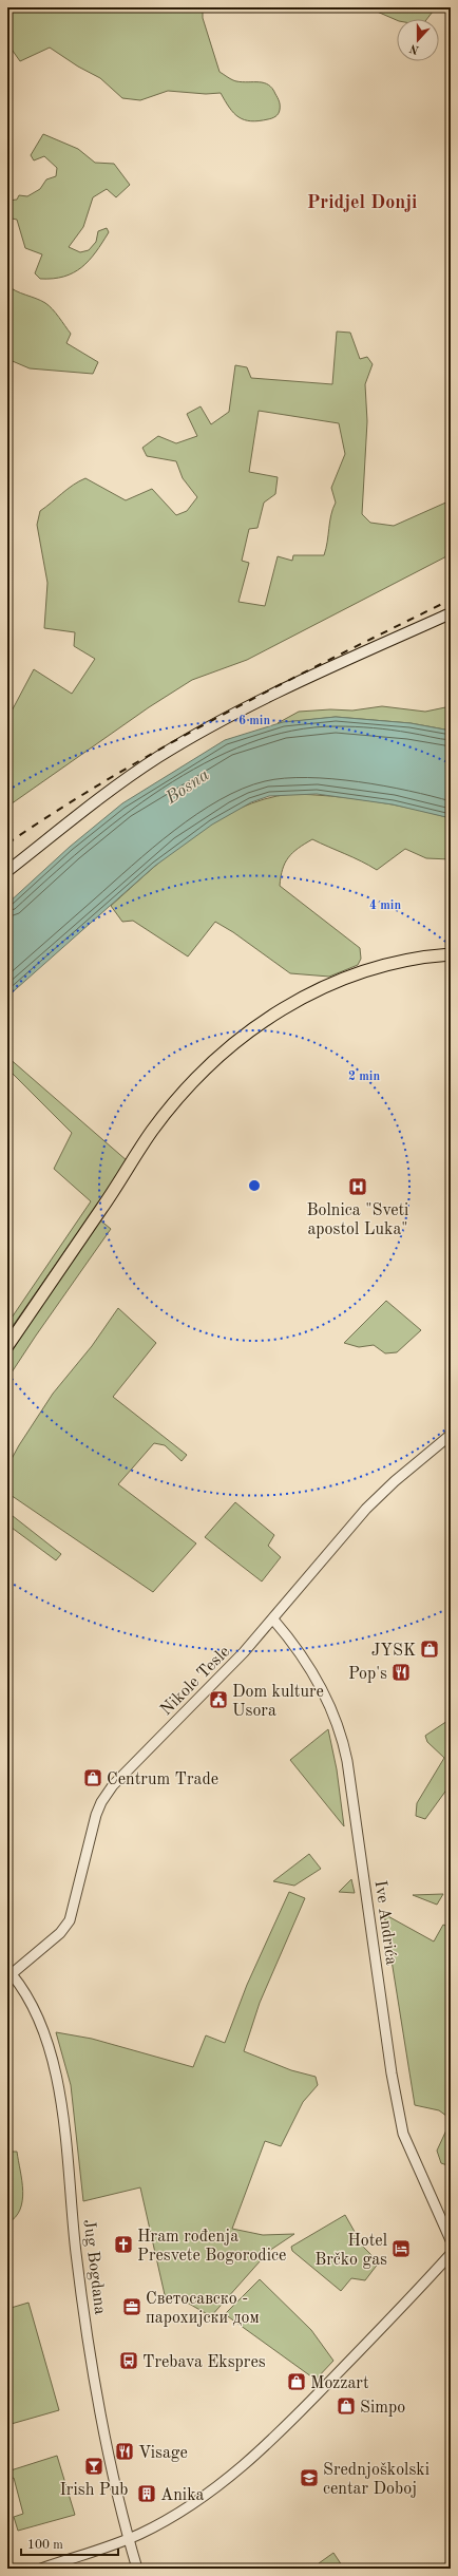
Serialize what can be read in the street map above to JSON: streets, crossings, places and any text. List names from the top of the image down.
{
  "streets": {
    "street": ["Nikole Tesle", "Ive Andrića", "Jug Bogdana"]
  },
  "crossings": [
    ["Nikole Tesle", "Ive Andrića"],
    ["Nikole Tesle", "Jug Bogdana"]
  ],
  "districts": ["Pridjel Donji"],
  "water": ["Bosna"],
  "places": {
    "hospital": ["Bolnica \"Sveti apostol Luka\""],
    "shop": [
      "JYSK",
      "Centrum Trade",
      "Mozzart",
      "Simpo"
    ],
    "restaurant": ["Pop's", "Visage"],
    "public building": ["Dom kulture Usora"],
    "church": ["Hram rođenja Presvete Bogorodice"],
    "hotel": ["Hotel Brčko gas"],
    "office": ["Светосавско - парохијски дом"],
    "bus stop": ["Trebava Ekspres"],
    "bar": ["Irish Pub"],
    "school or university": ["Srednjoškolski centar Doboj"],
    "building": ["Anika"]
  },
  "scale_bar": "100 m",
  "north": "bottom",
  "rings": ["6 min", "4 min", "2 min"]
}
